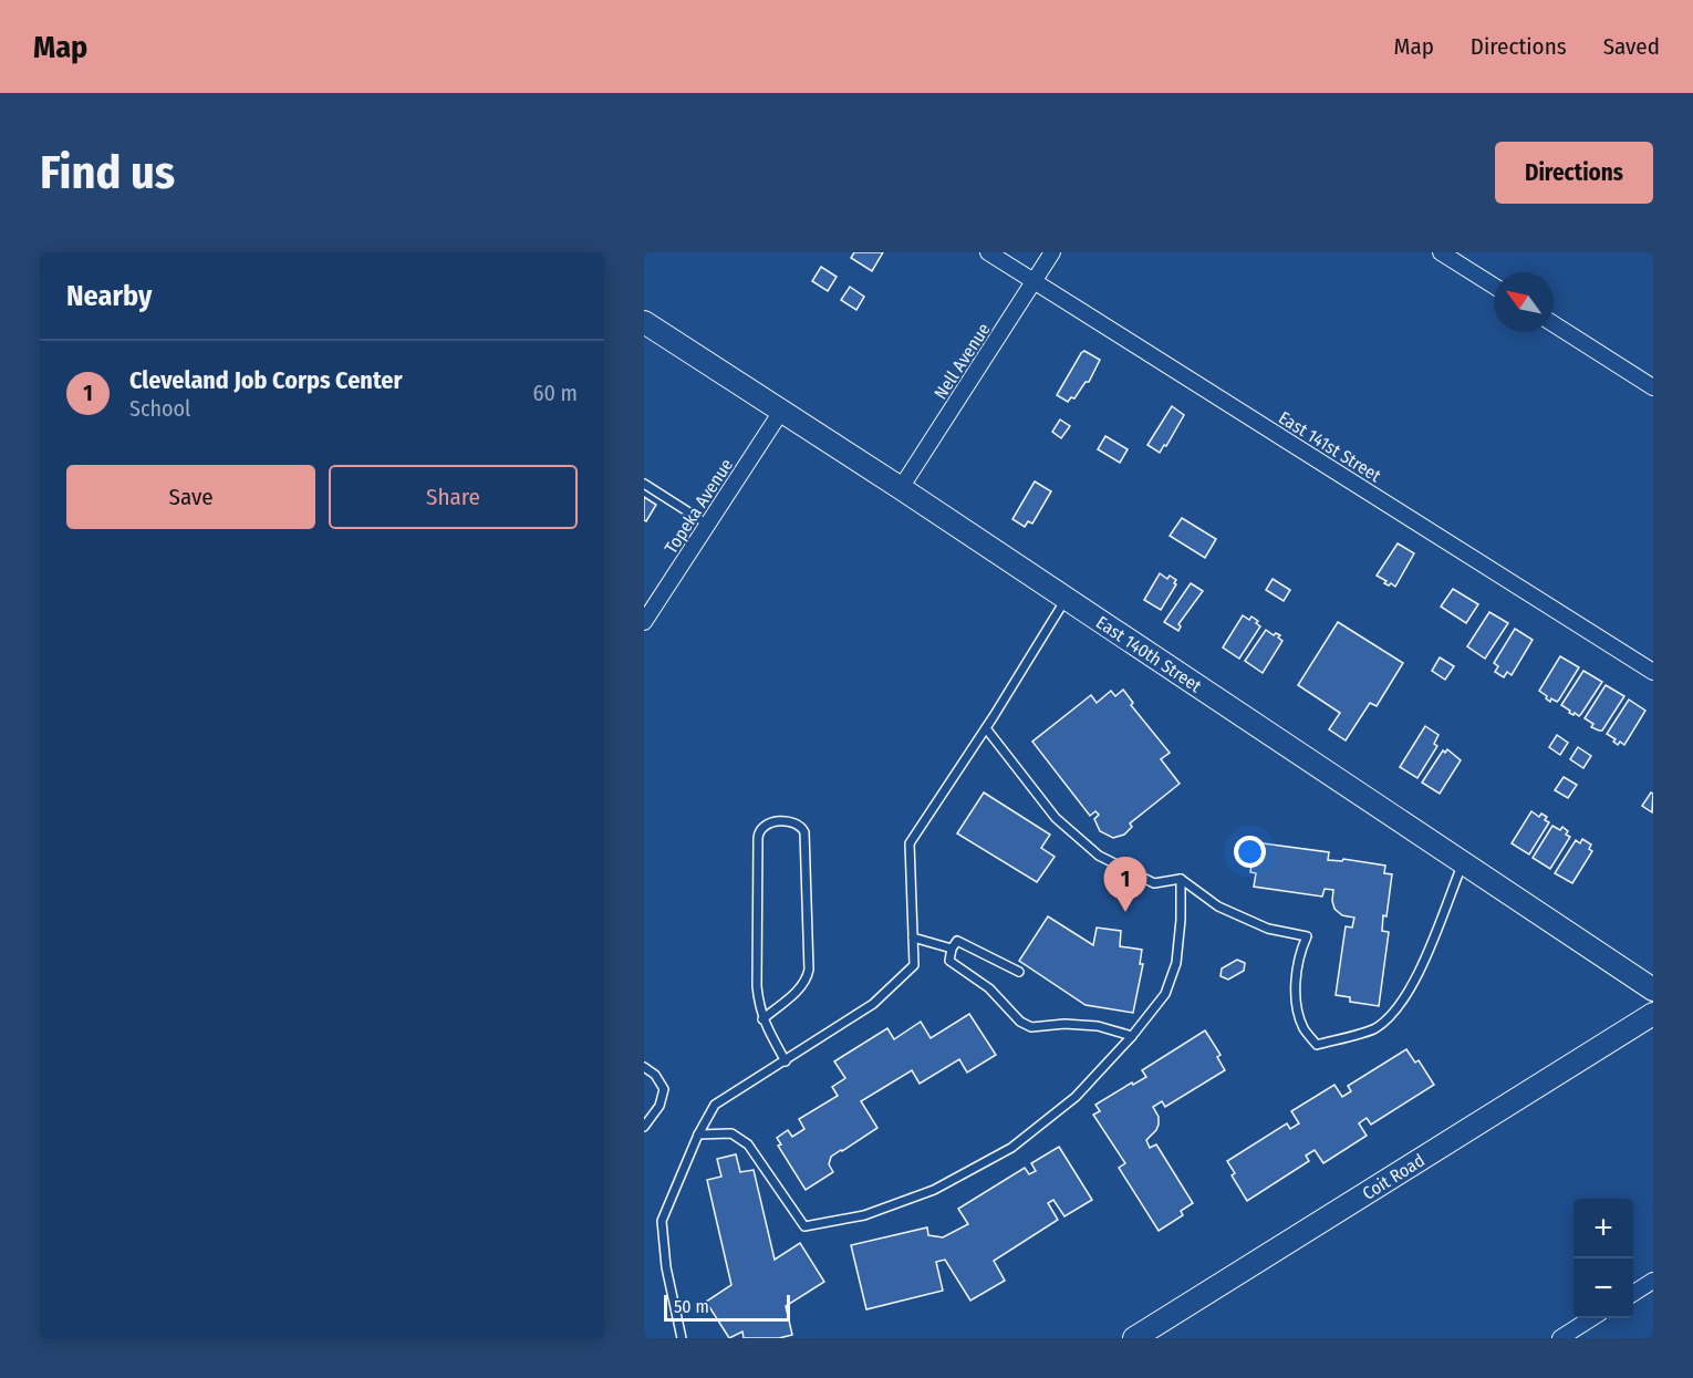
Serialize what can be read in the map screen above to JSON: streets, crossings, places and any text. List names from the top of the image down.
{
  "streets": {
    "street": [
      "Nell Avenue",
      "East 141st Street",
      "Topeka Avenue",
      "East 140th Street",
      "Coit Road"
    ]
  },
  "crossings": [
    ["Nell Avenue", "East 141st Street"],
    ["Nell Avenue", "East 140th Street"],
    ["Topeka Avenue", "East 140th Street"]
  ],
  "scale_bar": "50 m",
  "north": "top left",
  "page": {
    "header": "Map",
    "nav": ["Map", "Directions", "Saved"],
    "buttons": [
      "Directions",
      ["Save", "Share"]
    ],
    "title": "Find us",
    "heading": "Nearby",
    "list": [
      {
        "mark": "1",
        "name": "Cleveland Job Corps Center",
        "note": "School",
        "value": "60 m"
      }
    ],
    "pins": "1",
    "map_buttons": ["+", "−"],
    "scale": "50 m"
  }
}
